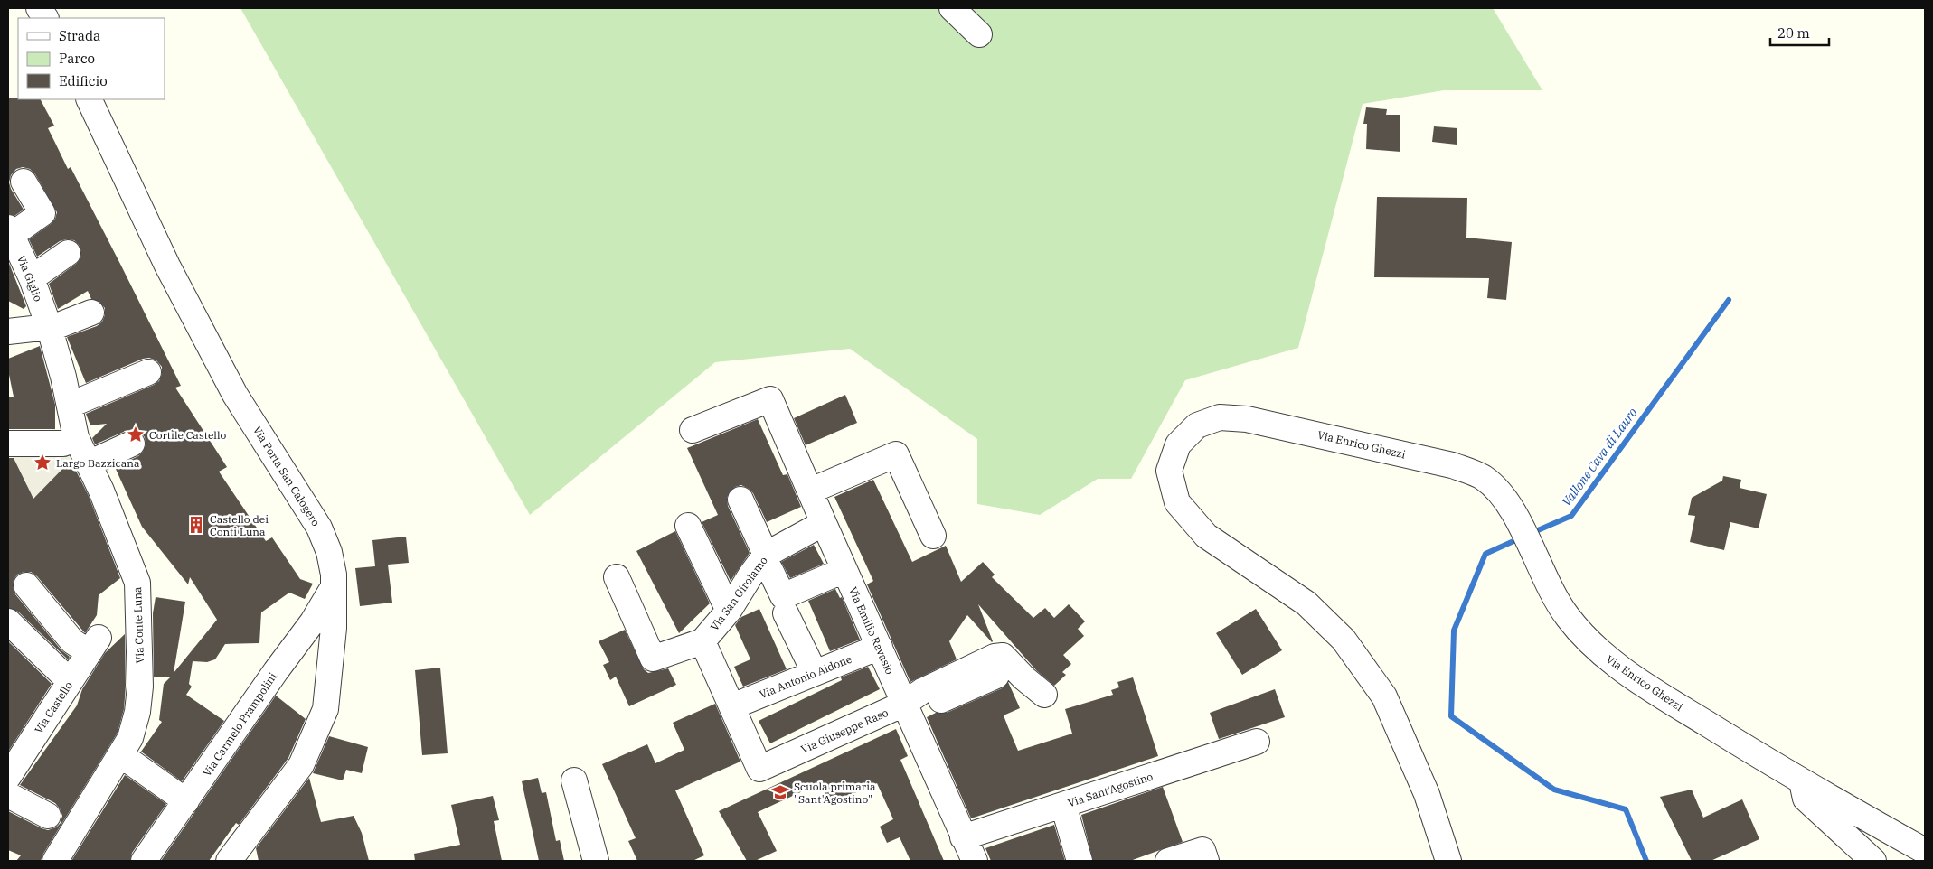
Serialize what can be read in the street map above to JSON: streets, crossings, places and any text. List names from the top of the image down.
{
  "streets": {
    "street": [
      "Via Giglio",
      "Via Enrico Ghezzi",
      "Via Porta San Calogero",
      "Via San Girolamo",
      "Via Conte Luna",
      "Via Emilio Ravasio",
      "Via Antonio Aidone",
      "Via Castello",
      "Via Carmelo Prampolini",
      "Via Giuseppe Raso",
      "Via Sant'Agostino"
    ]
  },
  "crossings": [
    ["Via Giglio", "Via Conte Luna"],
    ["Via Porta San Calogero", "Via Carmelo Prampolini"],
    ["Via San Girolamo", "Via Emilio Ravasio"],
    ["Via San Girolamo", "Via Giuseppe Raso"],
    ["Via Emilio Ravasio", "Via Antonio Aidone"],
    ["Via Emilio Ravasio", "Via Giuseppe Raso"],
    ["Via Emilio Ravasio", "Via Sant'Agostino"],
    ["Via Antonio Aidone", "Via Giuseppe Raso"]
  ],
  "water": ["Vallone Cava di Lauro"],
  "places": {
    "place": ["Cortile Castello", "Largo Bazzicana"],
    "building": ["Castello dei Conti Luna"],
    "school or university": ["Scuola primaria \"Sant'Agostino\""]
  },
  "legend": ["Strada", "Parco", "Edificio"],
  "scale_bar": "20 m"
}
